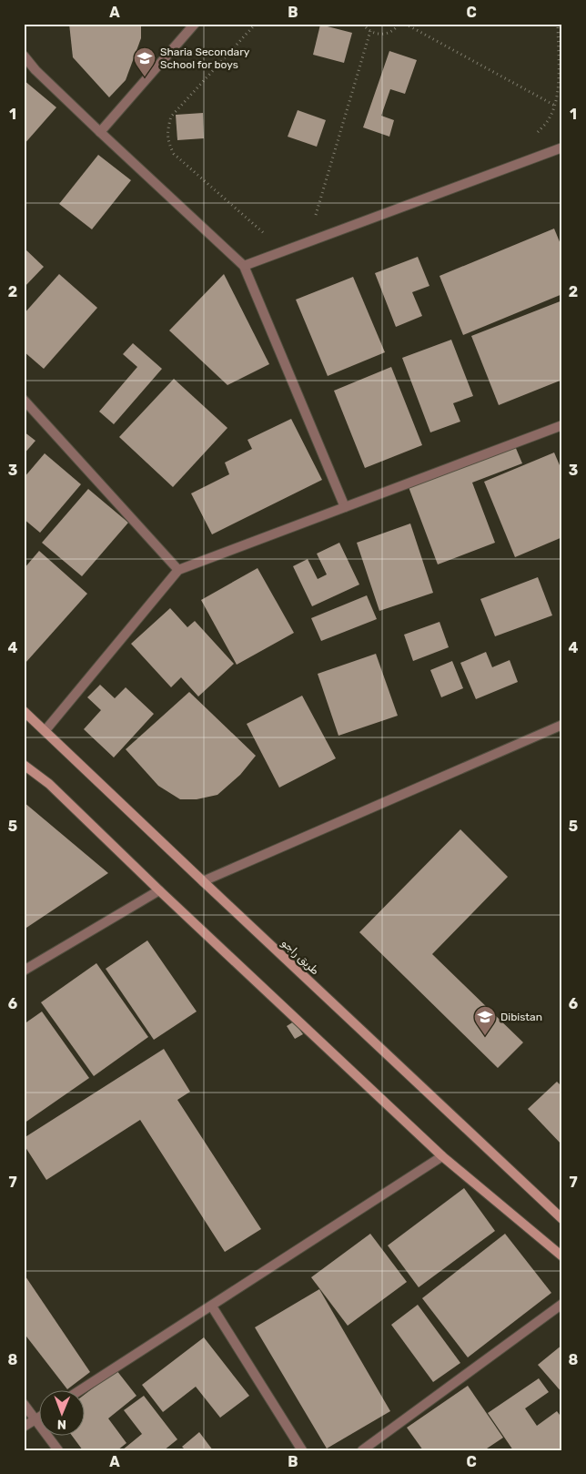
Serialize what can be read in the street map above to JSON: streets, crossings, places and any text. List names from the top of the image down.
{
  "streets": {
    "main road": ["طريق راجو"]
  },
  "places": {
    "school or university": ["Sharia Secondary School for boys", "Dibistan"]
  },
  "north": "bottom",
  "grid": {
    "columns": ["A", "B", "C"],
    "rows": [
      "1",
      "2",
      "3",
      "4",
      "5",
      "6",
      "7",
      "8"
    ]
  }
}
